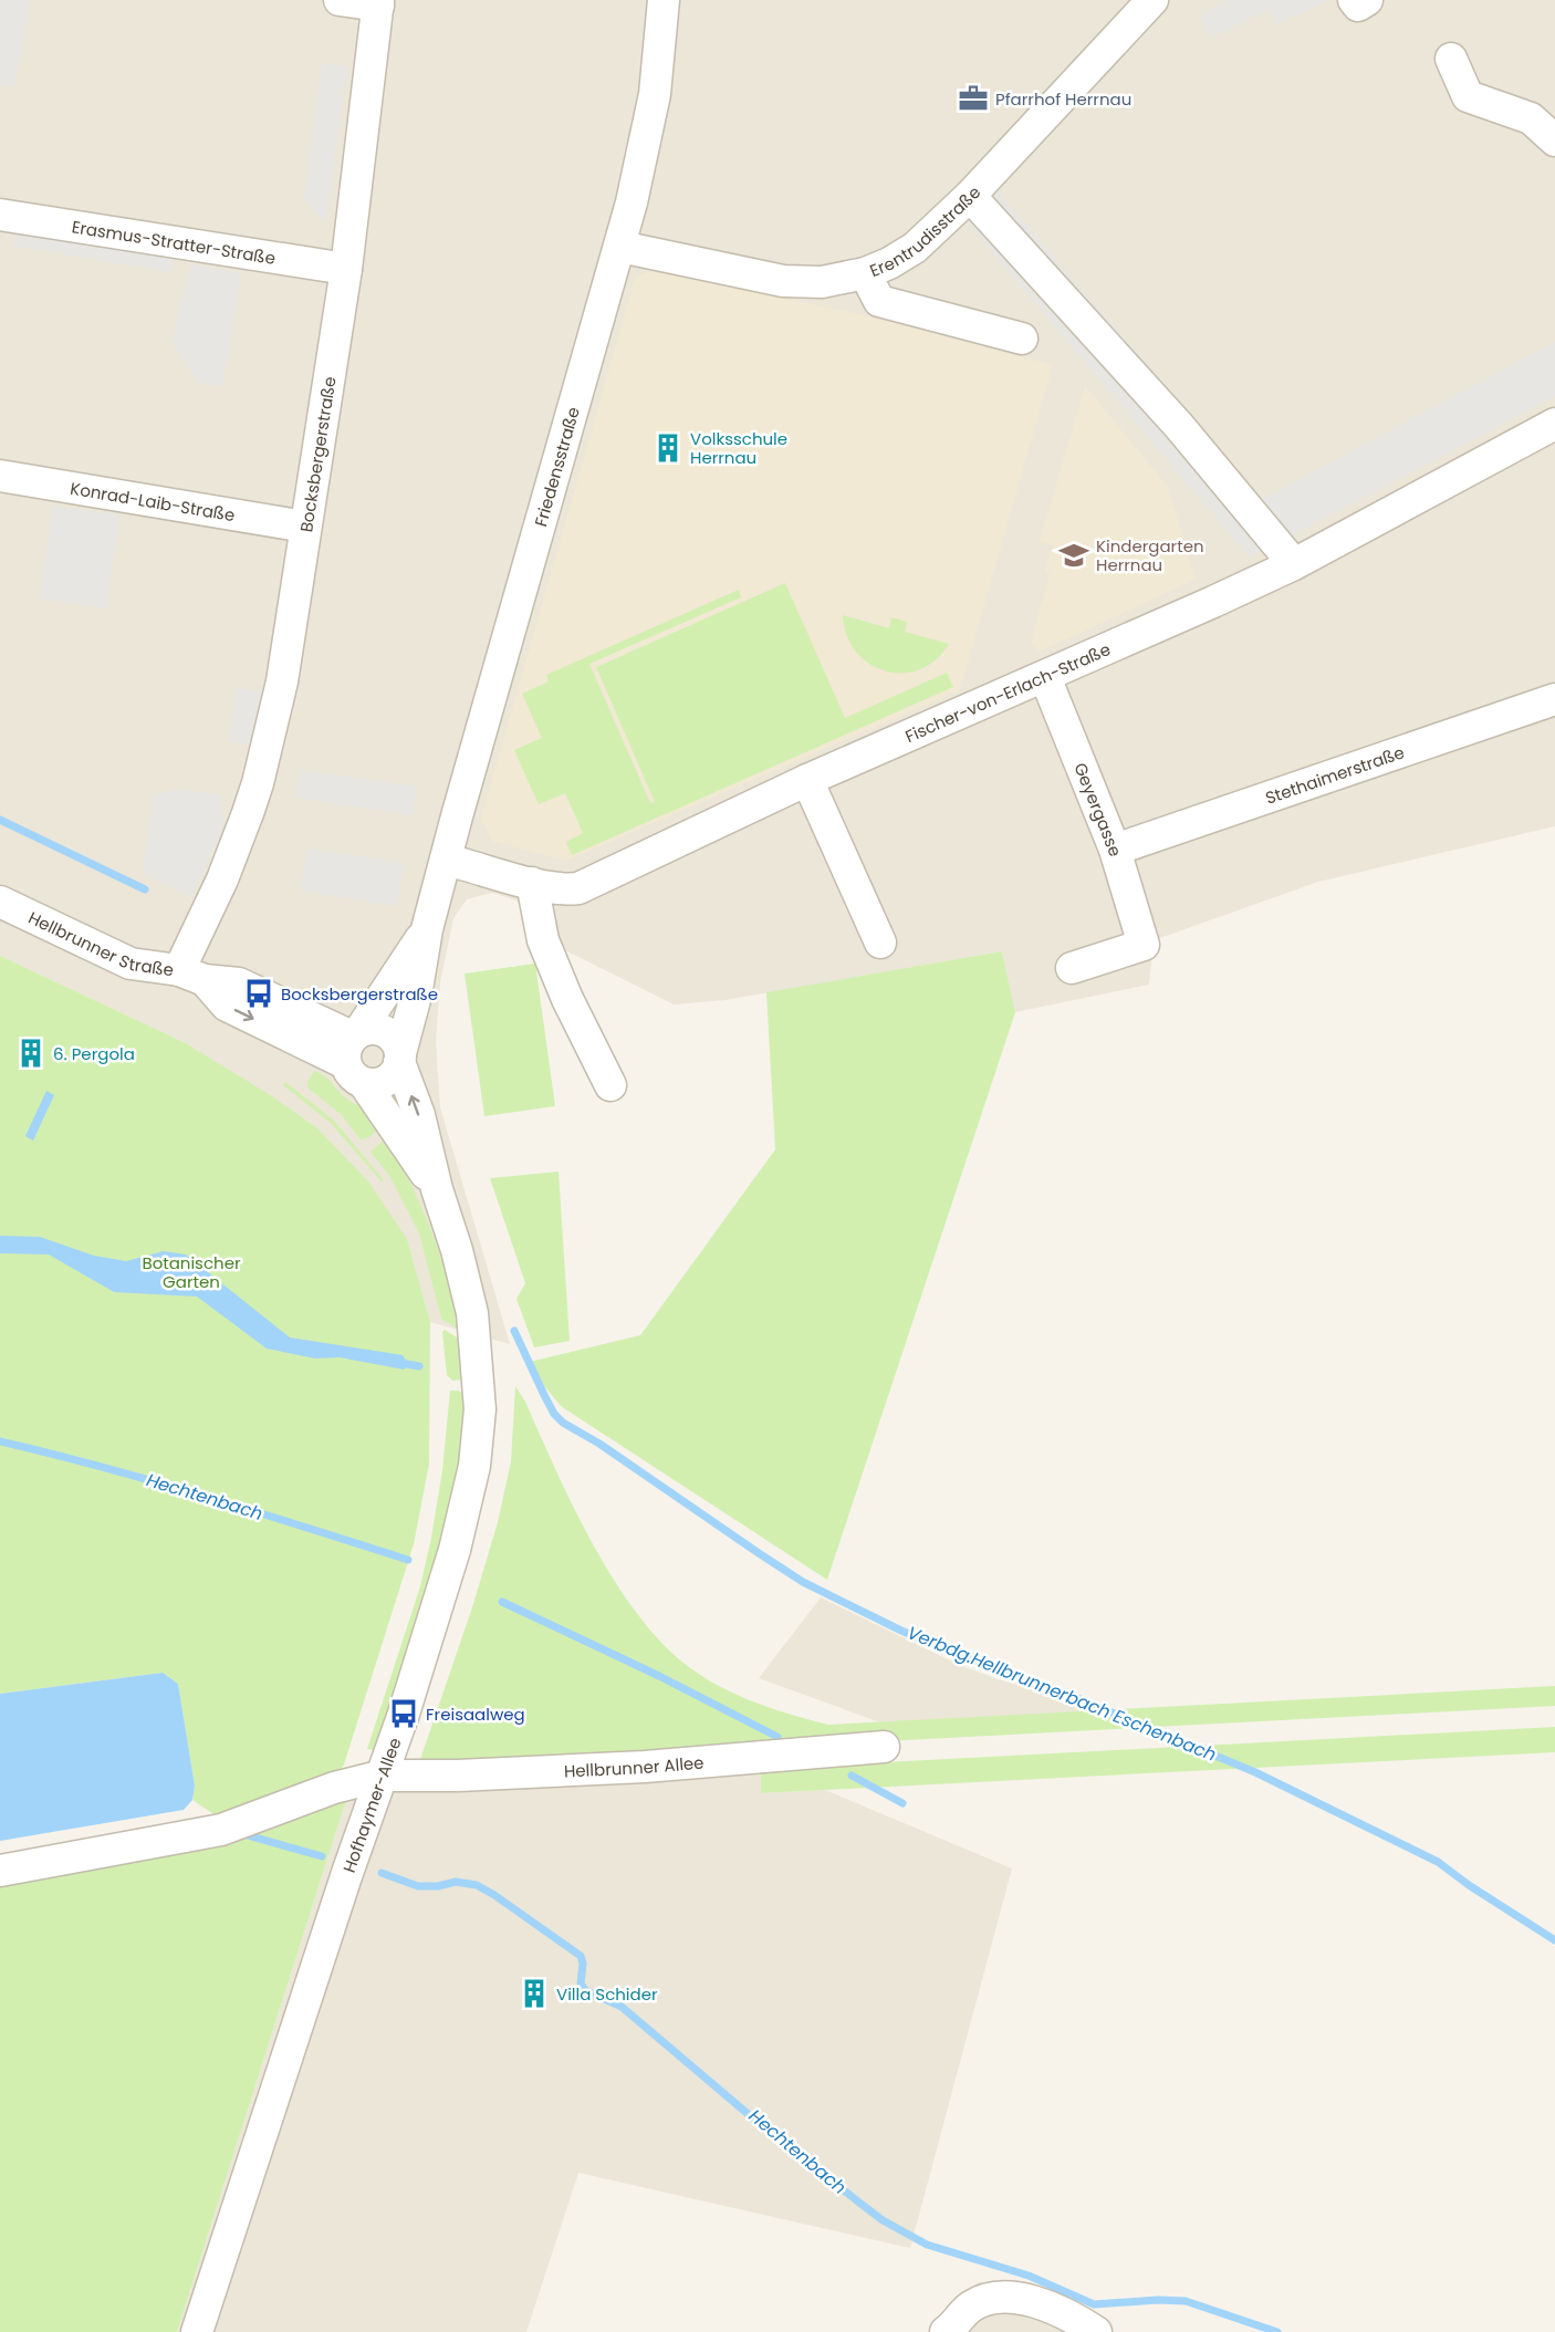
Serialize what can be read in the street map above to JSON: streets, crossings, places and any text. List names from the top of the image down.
{
  "streets": {
    "street": [
      "Erentrudisstraße",
      "Erasmus-Stratter-Straße",
      "Bocksbergerstraße",
      "Friedensstraße",
      "Konrad-Laib-Straße",
      "Fischer-von-Erlach-Straße",
      "Stethaimerstraße",
      "Geyergasse",
      "Hellbrunner Straße",
      "Hellbrunner Allee",
      "Hofhaymer-Allee"
    ]
  },
  "crossings": [
    ["Erentrudisstraße", "Friedensstraße"],
    ["Erasmus-Stratter-Straße", "Bocksbergerstraße"],
    ["Bocksbergerstraße", "Konrad-Laib-Straße"],
    ["Bocksbergerstraße", "Hellbrunner Straße"],
    ["Friedensstraße", "Fischer-von-Erlach-Straße"],
    ["Friedensstraße", "Hofhaymer-Allee"],
    ["Fischer-von-Erlach-Straße", "Geyergasse"],
    ["Stethaimerstraße", "Geyergasse"],
    ["Hellbrunner Allee", "Hofhaymer-Allee"]
  ],
  "water": ["Hechtenbach", "Verbdg.Hellbrunnerbach Eschenbach"],
  "parks": ["Botanischer Garten"],
  "places": {
    "office": ["Pfarrhof Herrnau"],
    "building": ["Volksschule Herrnau", "6. Pergola", "Villa Schider"],
    "school or university": ["Kindergarten Herrnau"],
    "bus stop": ["Bocksbergerstraße", "Freisaalweg"]
  }
}
